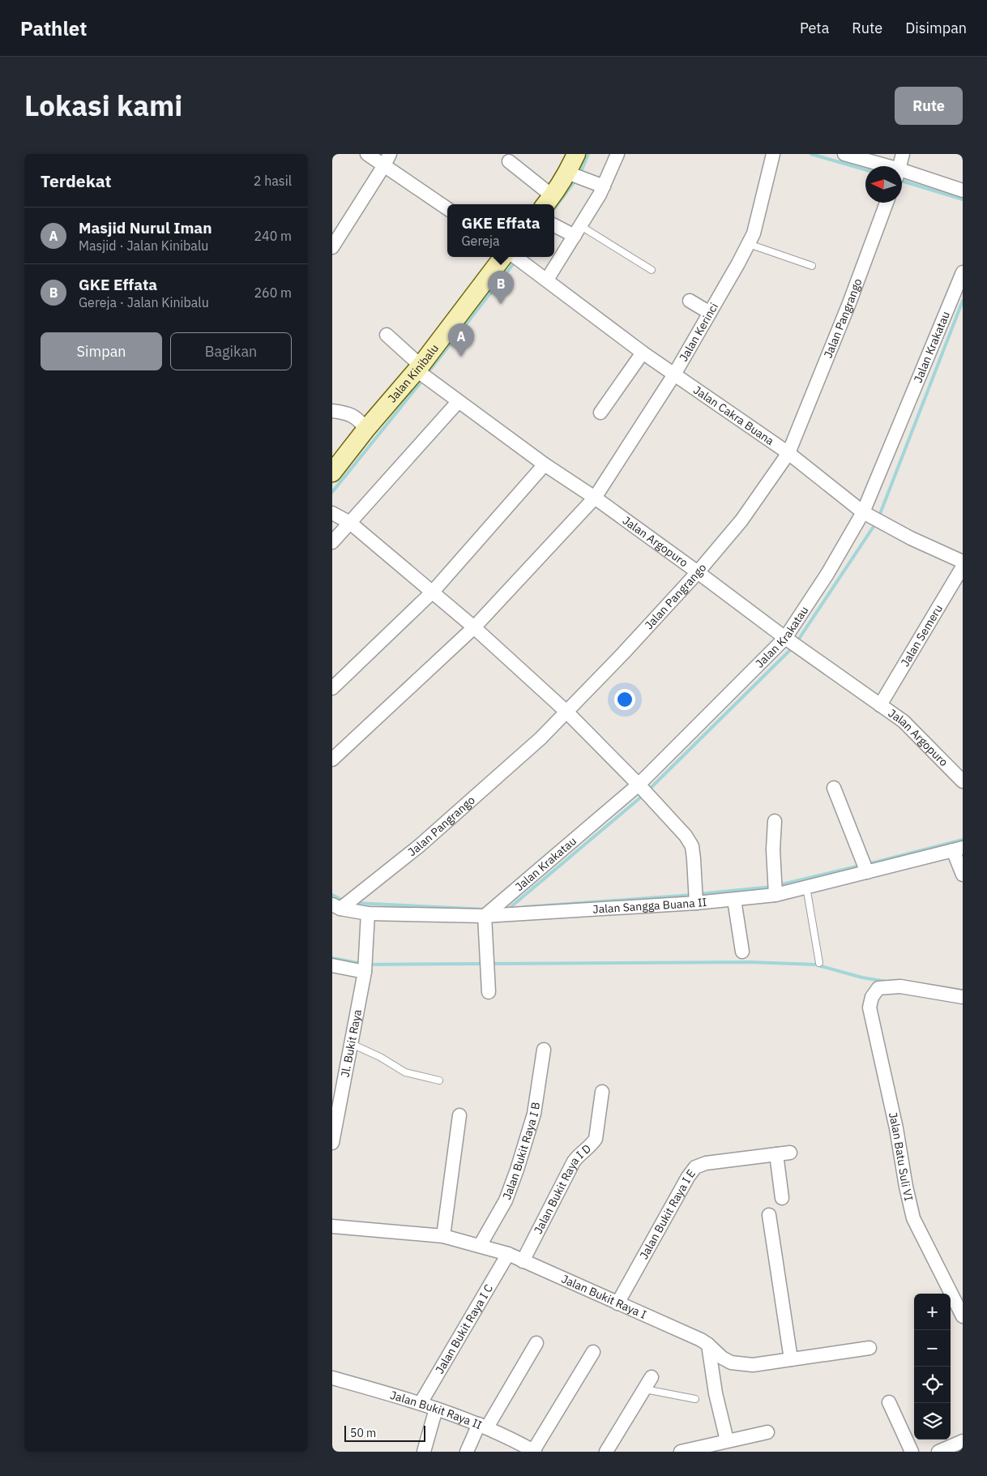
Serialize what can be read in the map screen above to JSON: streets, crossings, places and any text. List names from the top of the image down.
{
  "streets": {
    "street": [
      "Jalan Pangrango",
      "Jalan Kerinci",
      "Jalan Krakatau",
      "Jalan Kinibalu",
      "Jalan Cakra Buana",
      "Jalan Argopuro",
      "Jalan Semeru",
      "Jalan Sangga Buana II",
      "Jl. Bukit Raya",
      "Jalan Bukit Raya I B",
      "Jalan Batu Suli VI",
      "Jalan Bukit Raya I D",
      "Jalan Bukit Raya I E",
      "Jalan Bukit Raya I",
      "Jalan Bukit Raya I C",
      "Jalan Bukit Raya II"
    ]
  },
  "crossings": [
    ["Jalan Pangrango", "Jalan Cakra Buana"],
    ["Jalan Pangrango", "Jalan Argopuro"],
    ["Jalan Pangrango", "Jalan Sangga Buana II"],
    ["Jalan Kerinci", "Jalan Cakra Buana"],
    ["Jalan Kerinci", "Jalan Argopuro"],
    ["Jalan Krakatau", "Jalan Cakra Buana"],
    ["Jalan Krakatau", "Jalan Argopuro"],
    ["Jalan Krakatau", "Jalan Sangga Buana II"],
    ["Jalan Kinibalu", "Jalan Argopuro"],
    ["Jalan Argopuro", "Jalan Semeru"],
    ["Jalan Sangga Buana II", "Jl. Bukit Raya"],
    ["Jalan Bukit Raya I B", "Jalan Bukit Raya I"],
    ["Jalan Bukit Raya I D", "Jalan Bukit Raya I"],
    ["Jalan Bukit Raya I E", "Jalan Bukit Raya I"],
    ["Jalan Bukit Raya I", "Jalan Bukit Raya I C"],
    ["Jalan Bukit Raya I C", "Jalan Bukit Raya II"]
  ],
  "scale_bar": "50 m",
  "north": "left",
  "page": {
    "header": "Pathlet",
    "nav": ["Peta", "Rute", "Disimpan"],
    "title": "Lokasi kami",
    "buttons": [
      "Rute",
      ["Simpan", "Bagikan"]
    ],
    "heading": ["Terdekat", "2 hasil"],
    "popup": ["GKE Effata", "Gereja"],
    "list": [
      {
        "mark": "A",
        "name": "Masjid Nurul Iman",
        "note": "Masjid · Jalan Kinibalu",
        "value": "240 m"
      },
      {
        "mark": "B",
        "name": "GKE Effata",
        "note": "Gereja · Jalan Kinibalu",
        "value": "260 m"
      }
    ],
    "pins": ["B", "A"],
    "map_buttons": ["+", "−"],
    "scale": "50 m"
  }
}
